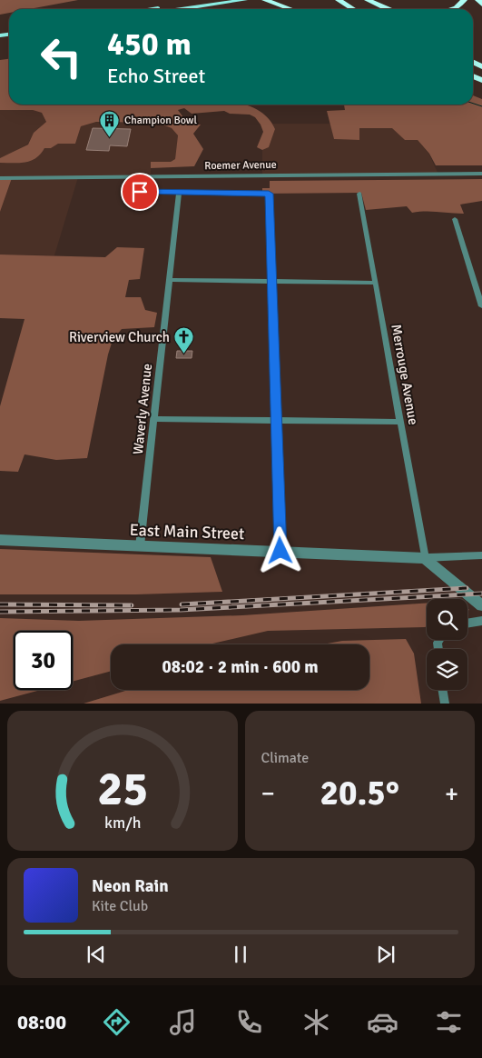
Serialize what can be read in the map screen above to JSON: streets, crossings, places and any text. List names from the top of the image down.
{
  "streets": {
    "street": [
      "Roemer Avenue",
      "Merrouge Avenue",
      "Waverly Avenue",
      "East Main Street"
    ]
  },
  "crossings": [
    ["Merrouge Avenue", "East Main Street"],
    ["Waverly Avenue", "East Main Street"]
  ],
  "places": {
    "building": ["Champion Bowl"],
    "church": ["Riverview Church"]
  },
  "page": {
    "turn": ["450 m", "Echo Street"],
    "limit": "30",
    "trip": "08:02 · 2 min · 600 m",
    "tile": "Climate",
    "heat": ["−", "20.5°", "+"],
    "song": ["Neon Rain", "Kite Club"],
    "tabs": "08:00",
    "gauge": ["25", "km/h"]
  }
}
